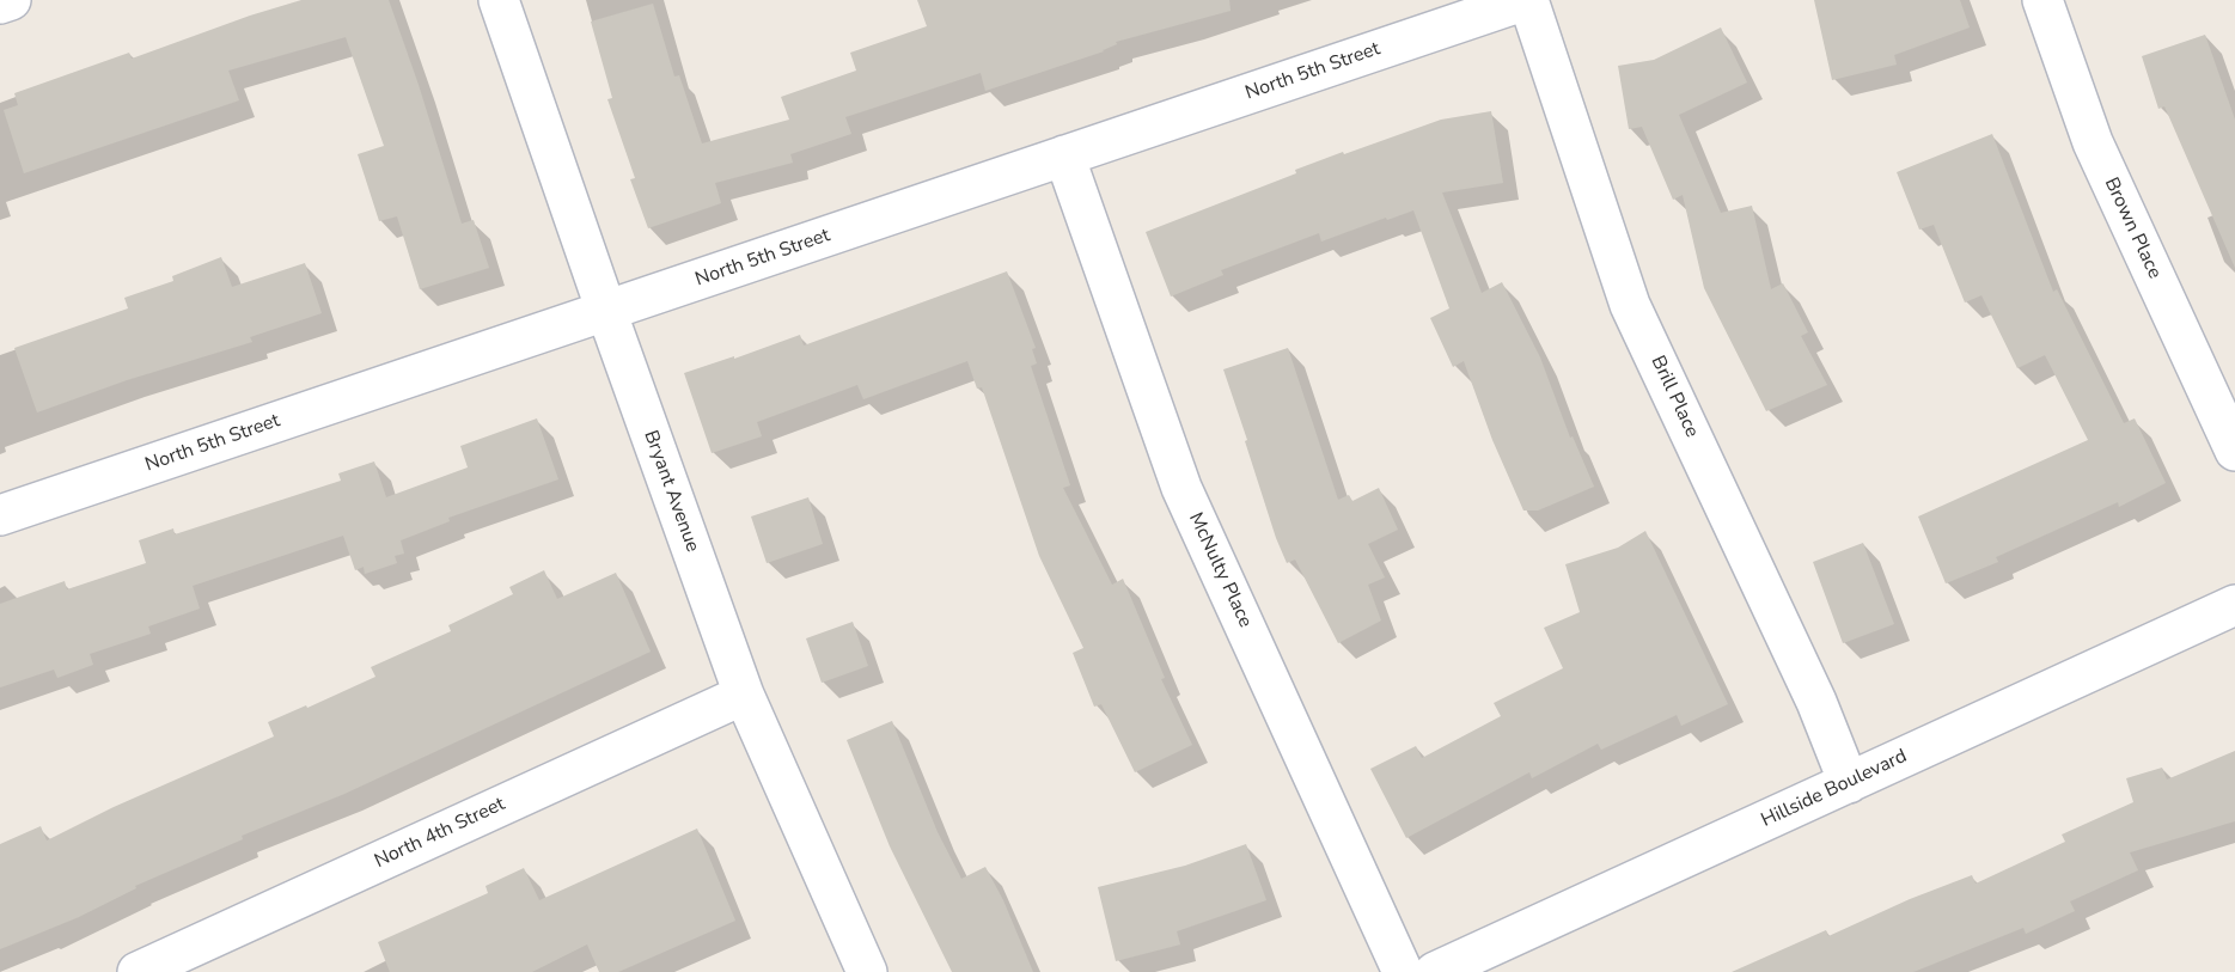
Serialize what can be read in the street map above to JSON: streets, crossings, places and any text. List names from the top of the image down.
{
  "streets": {
    "street": [
      "North 5th Street",
      "Brown Place",
      "Brill Place",
      "Bryant Avenue",
      "McNulty Place",
      "Hillside Boulevard",
      "North 4th Street"
    ]
  },
  "crossings": [
    ["North 5th Street", "Brill Place"],
    ["North 5th Street", "Bryant Avenue"],
    ["North 5th Street", "McNulty Place"],
    ["Brill Place", "Hillside Boulevard"],
    ["Bryant Avenue", "North 4th Street"]
  ]
}
